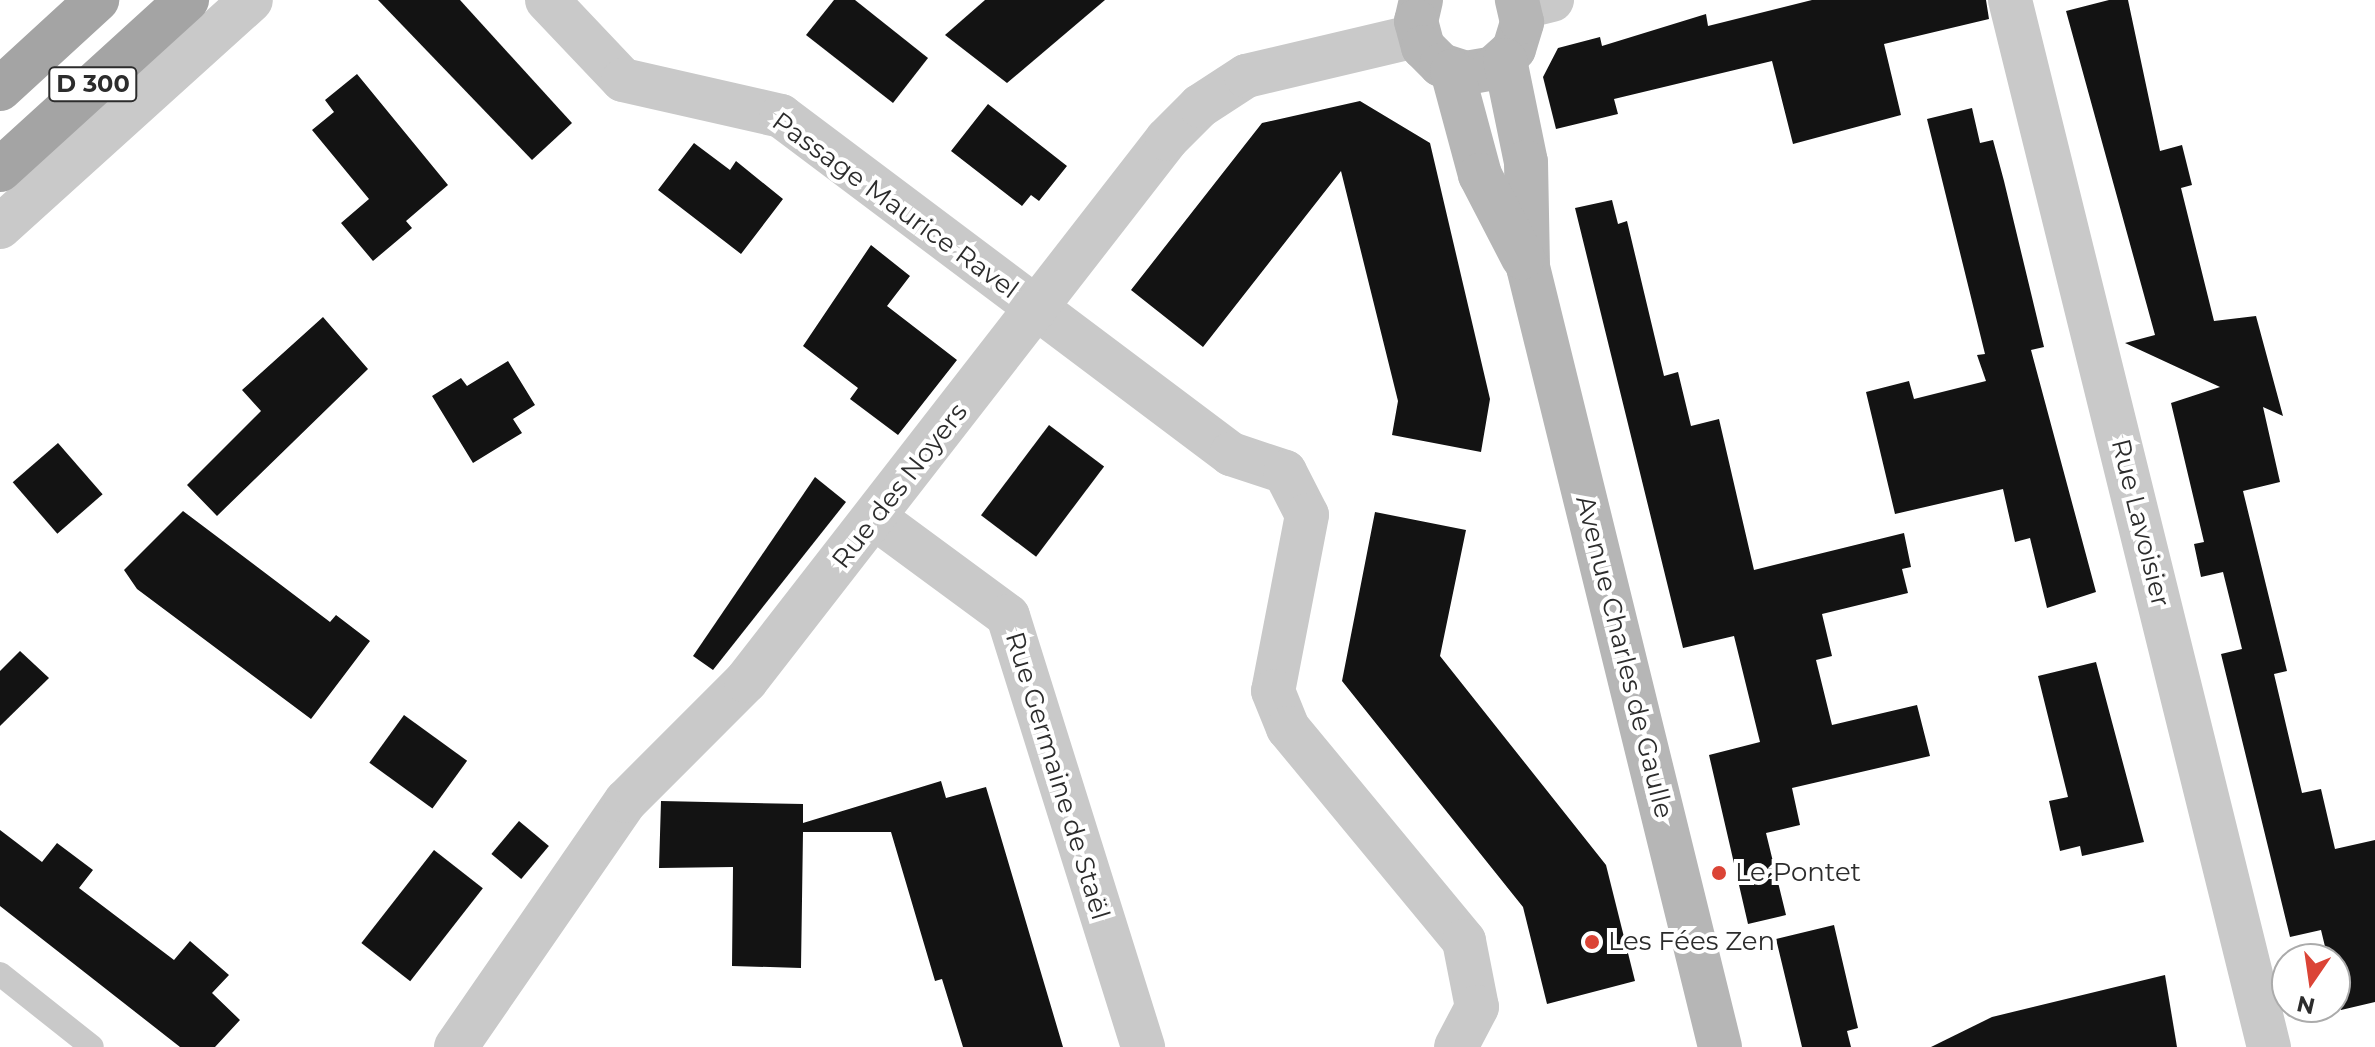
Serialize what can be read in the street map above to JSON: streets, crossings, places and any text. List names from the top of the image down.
{
  "streets": {
    "main road": ["D 300", "Avenue Charles de Gaulle"],
    "street": [
      "Passage Maurice Ravel",
      "Rue des Noyers",
      "Rue Lavoisier",
      "Rue Germaine de Staël"
    ]
  },
  "crossings": [
    ["Passage Maurice Ravel", "Rue des Noyers"],
    ["Rue des Noyers", "Rue Germaine de Staël"]
  ],
  "places": ["Le Pontet", "Les Fées Zen"],
  "north": "bottom"
}
